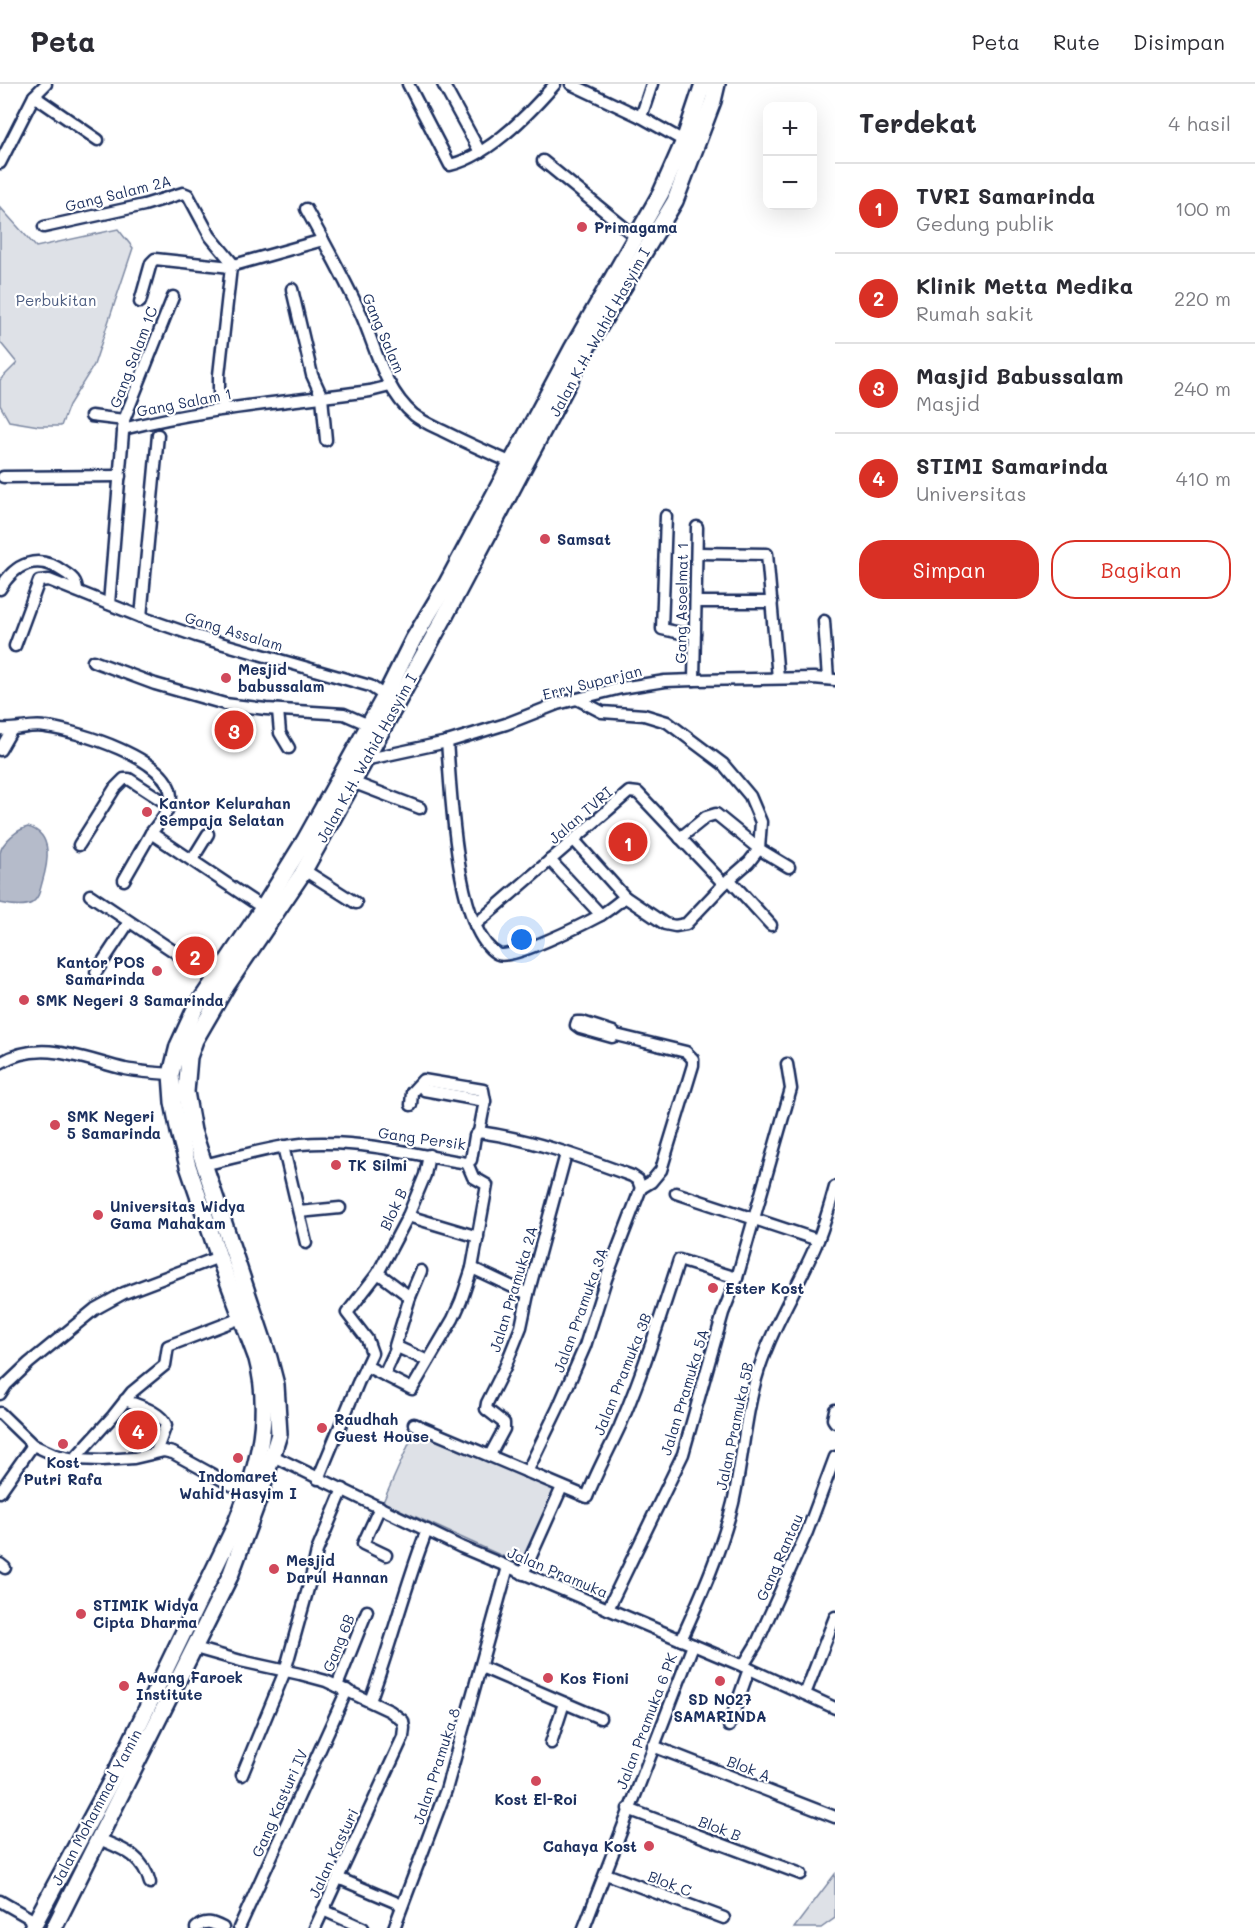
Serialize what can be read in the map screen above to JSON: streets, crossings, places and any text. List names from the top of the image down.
{
  "streets": {
    "main road": ["Jalan K.H. Wahid Hasyim I", "Jalan Mohammad Yamin"],
    "street": [
      "Gang Salam 2A",
      "Gang Salam",
      "Gang Salam 1C",
      "Gang Salam 1",
      "Gang Asoelmat 1",
      "Gang Assalam",
      "Erry Suparjan",
      "Jalan TVRI",
      "Gang Persik",
      "Blok B",
      "Jalan Pramuka 2A",
      "Jalan Pramuka 3A",
      "Jalan Pramuka 3B",
      "Jalan Pramuka 5A",
      "Jalan Pramuka 5B",
      "Gang Rantau",
      "Jalan Pramuka",
      "Gang 6B",
      "Jalan Pramuka 6 PK",
      "Jalan Pramuka 8",
      "Blok A",
      "Gang Kasturi IV",
      "Jalan Kasturi",
      "Blok C"
    ]
  },
  "crossings": [
    ["Jalan K.H. Wahid Hasyim I", "Gang Salam"],
    ["Jalan K.H. Wahid Hasyim I", "Gang Assalam"],
    ["Jalan K.H. Wahid Hasyim I", "Erry Suparjan"],
    ["Jalan K.H. Wahid Hasyim I", "Gang Persik"],
    ["Jalan K.H. Wahid Hasyim I", "Jalan Pramuka"],
    ["Jalan K.H. Wahid Hasyim I", "Jalan Mohammad Yamin"],
    ["Gang Salam", "Gang Salam 1"],
    ["Gang Salam 1C", "Gang Salam 1"],
    ["Gang Salam 1", "Gang Assalam"],
    ["Gang Asoelmat 1", "Erry Suparjan"],
    ["Gang Persik", "Blok B"],
    ["Gang Persik", "Jalan Pramuka 2A"],
    ["Gang Persik", "Jalan Pramuka 3A"],
    ["Blok B", "Jalan Pramuka 6 PK"],
    ["Jalan Pramuka 3B", "Jalan Pramuka 5A"],
    ["Jalan Pramuka 5A", "Jalan Pramuka"],
    ["Jalan Pramuka 5B", "Jalan Pramuka"],
    ["Gang Rantau", "Jalan Pramuka"],
    ["Jalan Pramuka", "Jalan Pramuka 6 PK"],
    ["Jalan Pramuka", "Jalan Pramuka 8"],
    ["Jalan Pramuka", "Jalan Mohammad Yamin"],
    ["Gang 6B", "Gang Kasturi IV"],
    ["Jalan Pramuka 6 PK", "Blok A"],
    ["Jalan Pramuka 6 PK", "Blok C"]
  ],
  "parks": ["Perbukitan"],
  "places": [
    "Primagama",
    "Samsat",
    "Mesjid babussalam",
    "Kantor Kelurahan Sempaja Selatan",
    "Kantor POS Samarinda",
    "SMK Negeri 3 Samarinda",
    "SMK Negeri 5 Samarinda",
    "TK Silmi",
    "Universitas Widya Gama Mahakam",
    "Ester Kost",
    "Raudhah Guest House",
    "Kost Putri Rafa",
    "Indomaret Wahid Hasyim I",
    "Mesjid Darul Hannan",
    "STIMIK Widya Cipta Dharma",
    "Kos Fioni",
    "SD N027 SAMARINDA",
    "Awang Faroek Institute",
    "Kost El-Roi",
    "Cahaya Kost"
  ],
  "page": {
    "header": "Peta",
    "nav": ["Peta", "Rute", "Disimpan"],
    "heading": ["Terdekat", "4 hasil"],
    "map_buttons": ["+", "−"],
    "list": [
      {
        "mark": "1",
        "name": "TVRI Samarinda",
        "note": "Gedung publik",
        "value": "100 m"
      },
      {
        "mark": "2",
        "name": "Klinik Metta Medika",
        "note": "Rumah sakit",
        "value": "220 m"
      },
      {
        "mark": "3",
        "name": "Masjid Babussalam",
        "note": "Masjid",
        "value": "240 m"
      },
      {
        "mark": "4",
        "name": "STIMI Samarinda",
        "note": "Universitas",
        "value": "410 m"
      }
    ],
    "buttons": ["Simpan", "Bagikan"],
    "pins": [
      "3",
      "1",
      "2",
      "4"
    ]
  }
}
